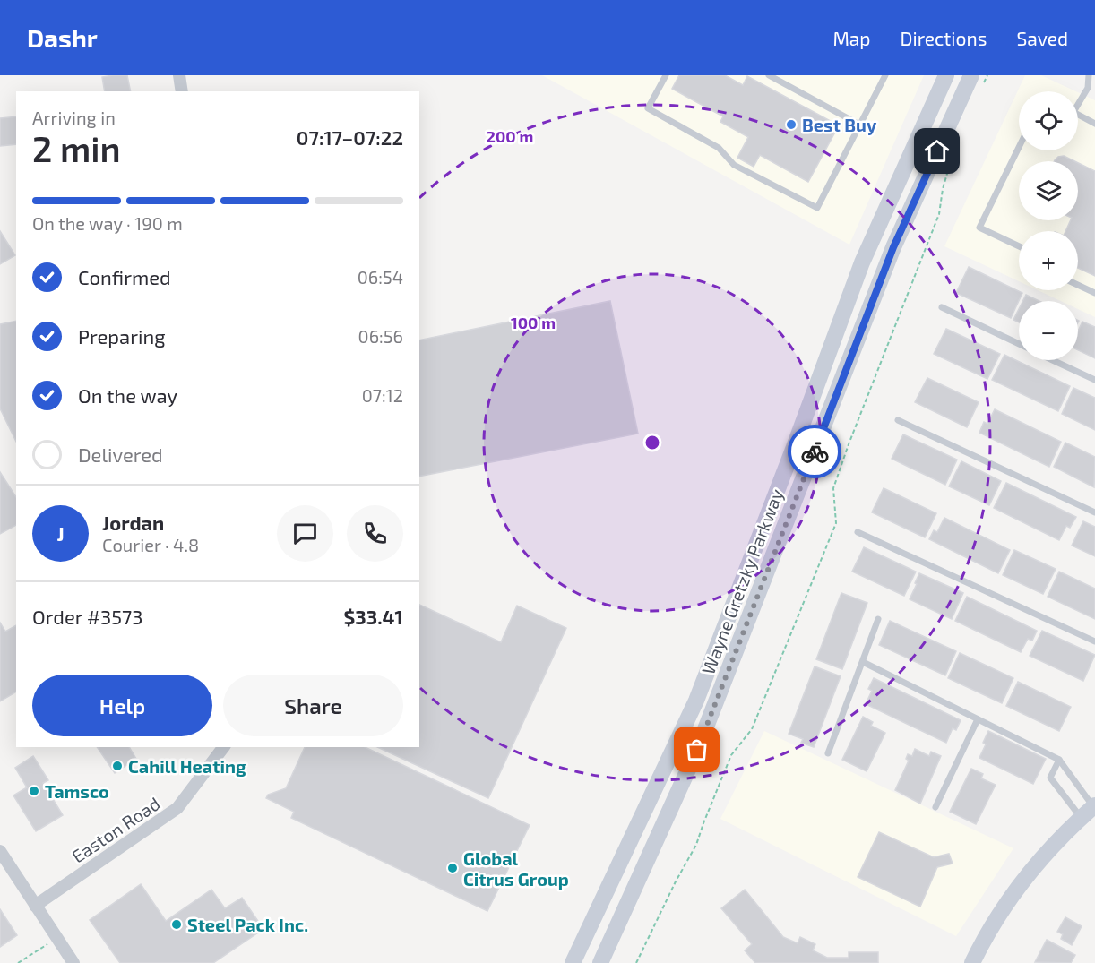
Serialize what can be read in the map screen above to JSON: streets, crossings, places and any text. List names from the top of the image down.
{
  "streets": {
    "main road": ["Wayne Gretzky Parkway"],
    "street": ["Easton Road"]
  },
  "places": [
    "Best Buy",
    "Cahill Heating",
    "Tamsco",
    "Global Citrus Group",
    "Steel Pack Inc."
  ],
  "page": {
    "header": "Dashr",
    "nav": ["Map", "Directions", "Saved"],
    "map_buttons": ["+", "−"],
    "heading": ["2 min", "Arriving in", "07:17–07:22"],
    "panel": [
      "Jordan",
      "Courier · 4.8",
      "Order #3573",
      "$33.41"
    ],
    "bar": "On the way · 190 m",
    "list": [
      ["Confirmed", "06:54"],
      ["Preparing", "06:56"],
      ["On the way", "07:12"],
      "Delivered"
    ],
    "round": "J",
    "buttons": ["Help", "Share"]
  },
  "rings": ["200 m", "100 m"]
}
